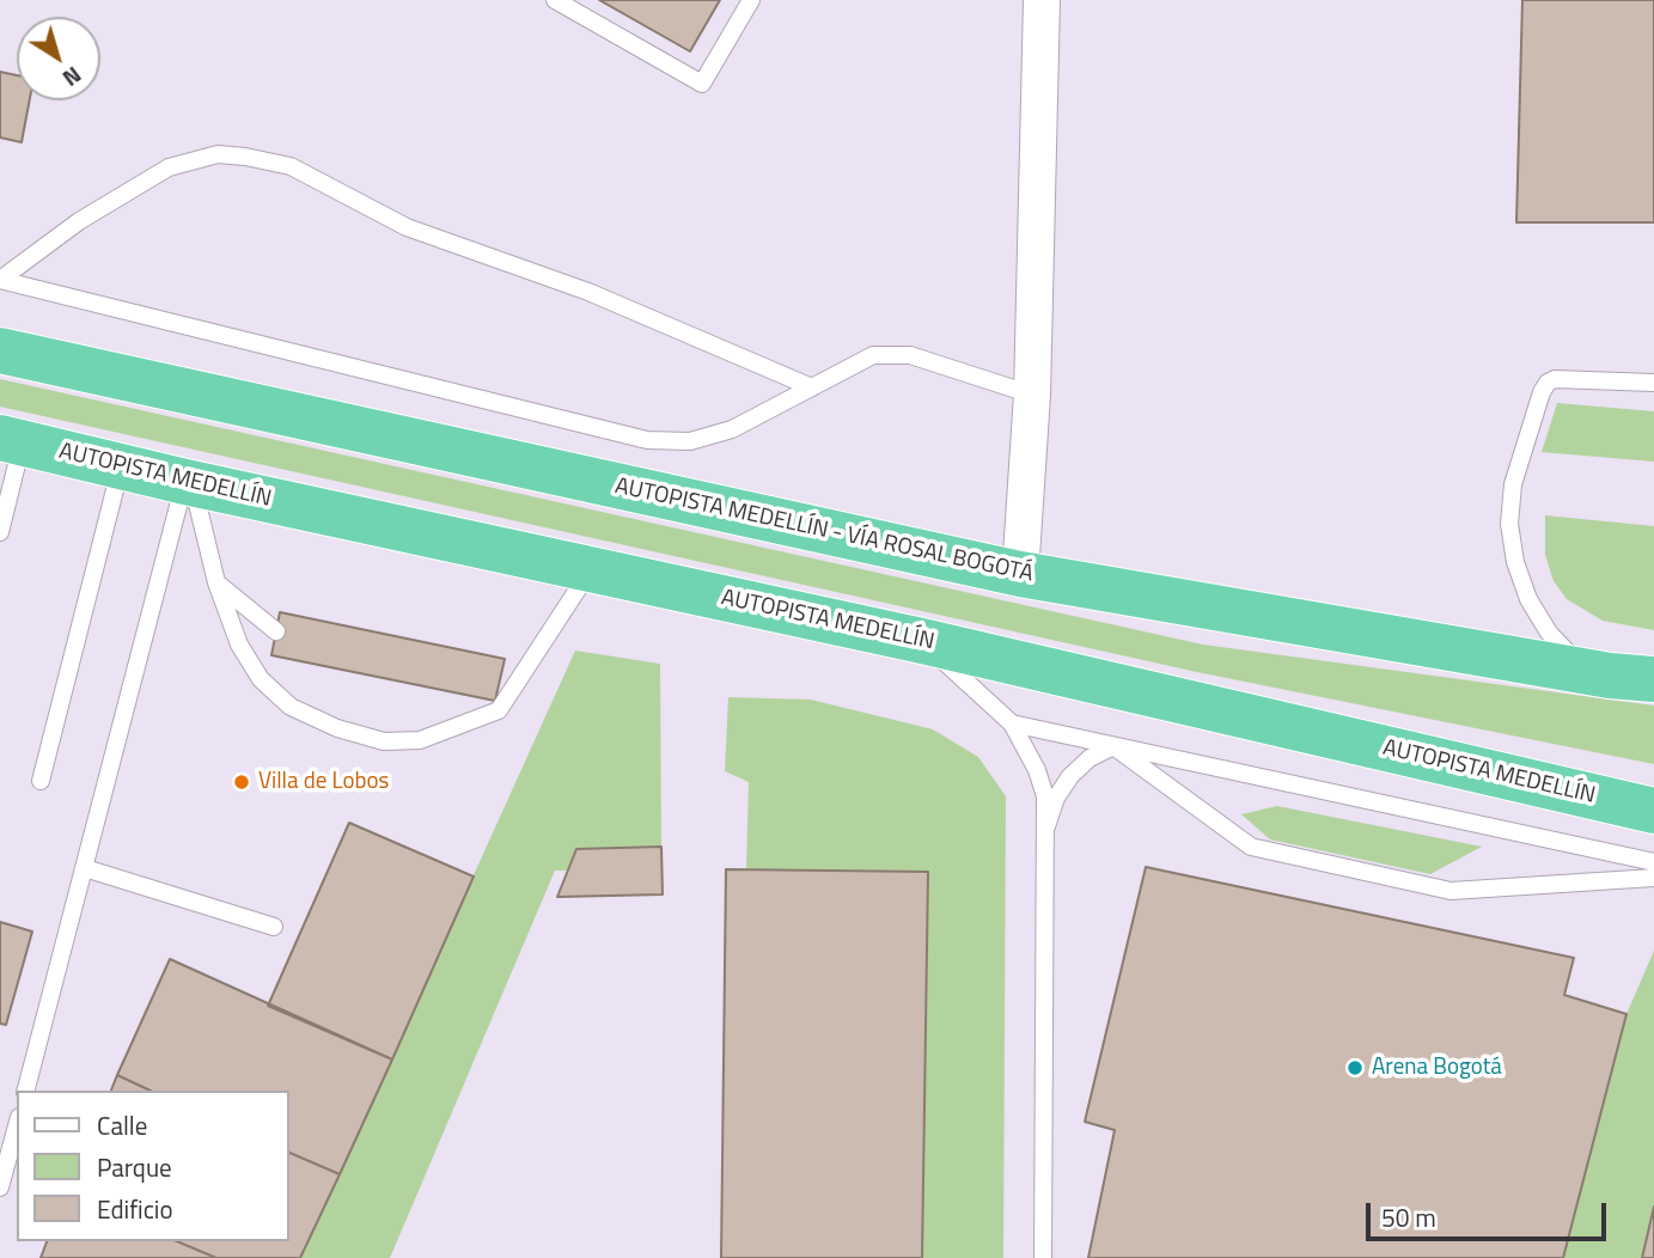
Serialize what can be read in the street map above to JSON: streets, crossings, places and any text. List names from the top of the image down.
{
  "streets": {
    "highway": ["AUTOPISTA MEDELLÍN", "AUTOPISTA MEDELLÍN - VÍA ROSAL BOGOTÁ"]
  },
  "places": ["Villa de Lobos", "Arena Bogotá"],
  "legend": ["Calle", "Parque", "Edificio"],
  "scale_bar": "50 m",
  "north": "bottom right"
}
